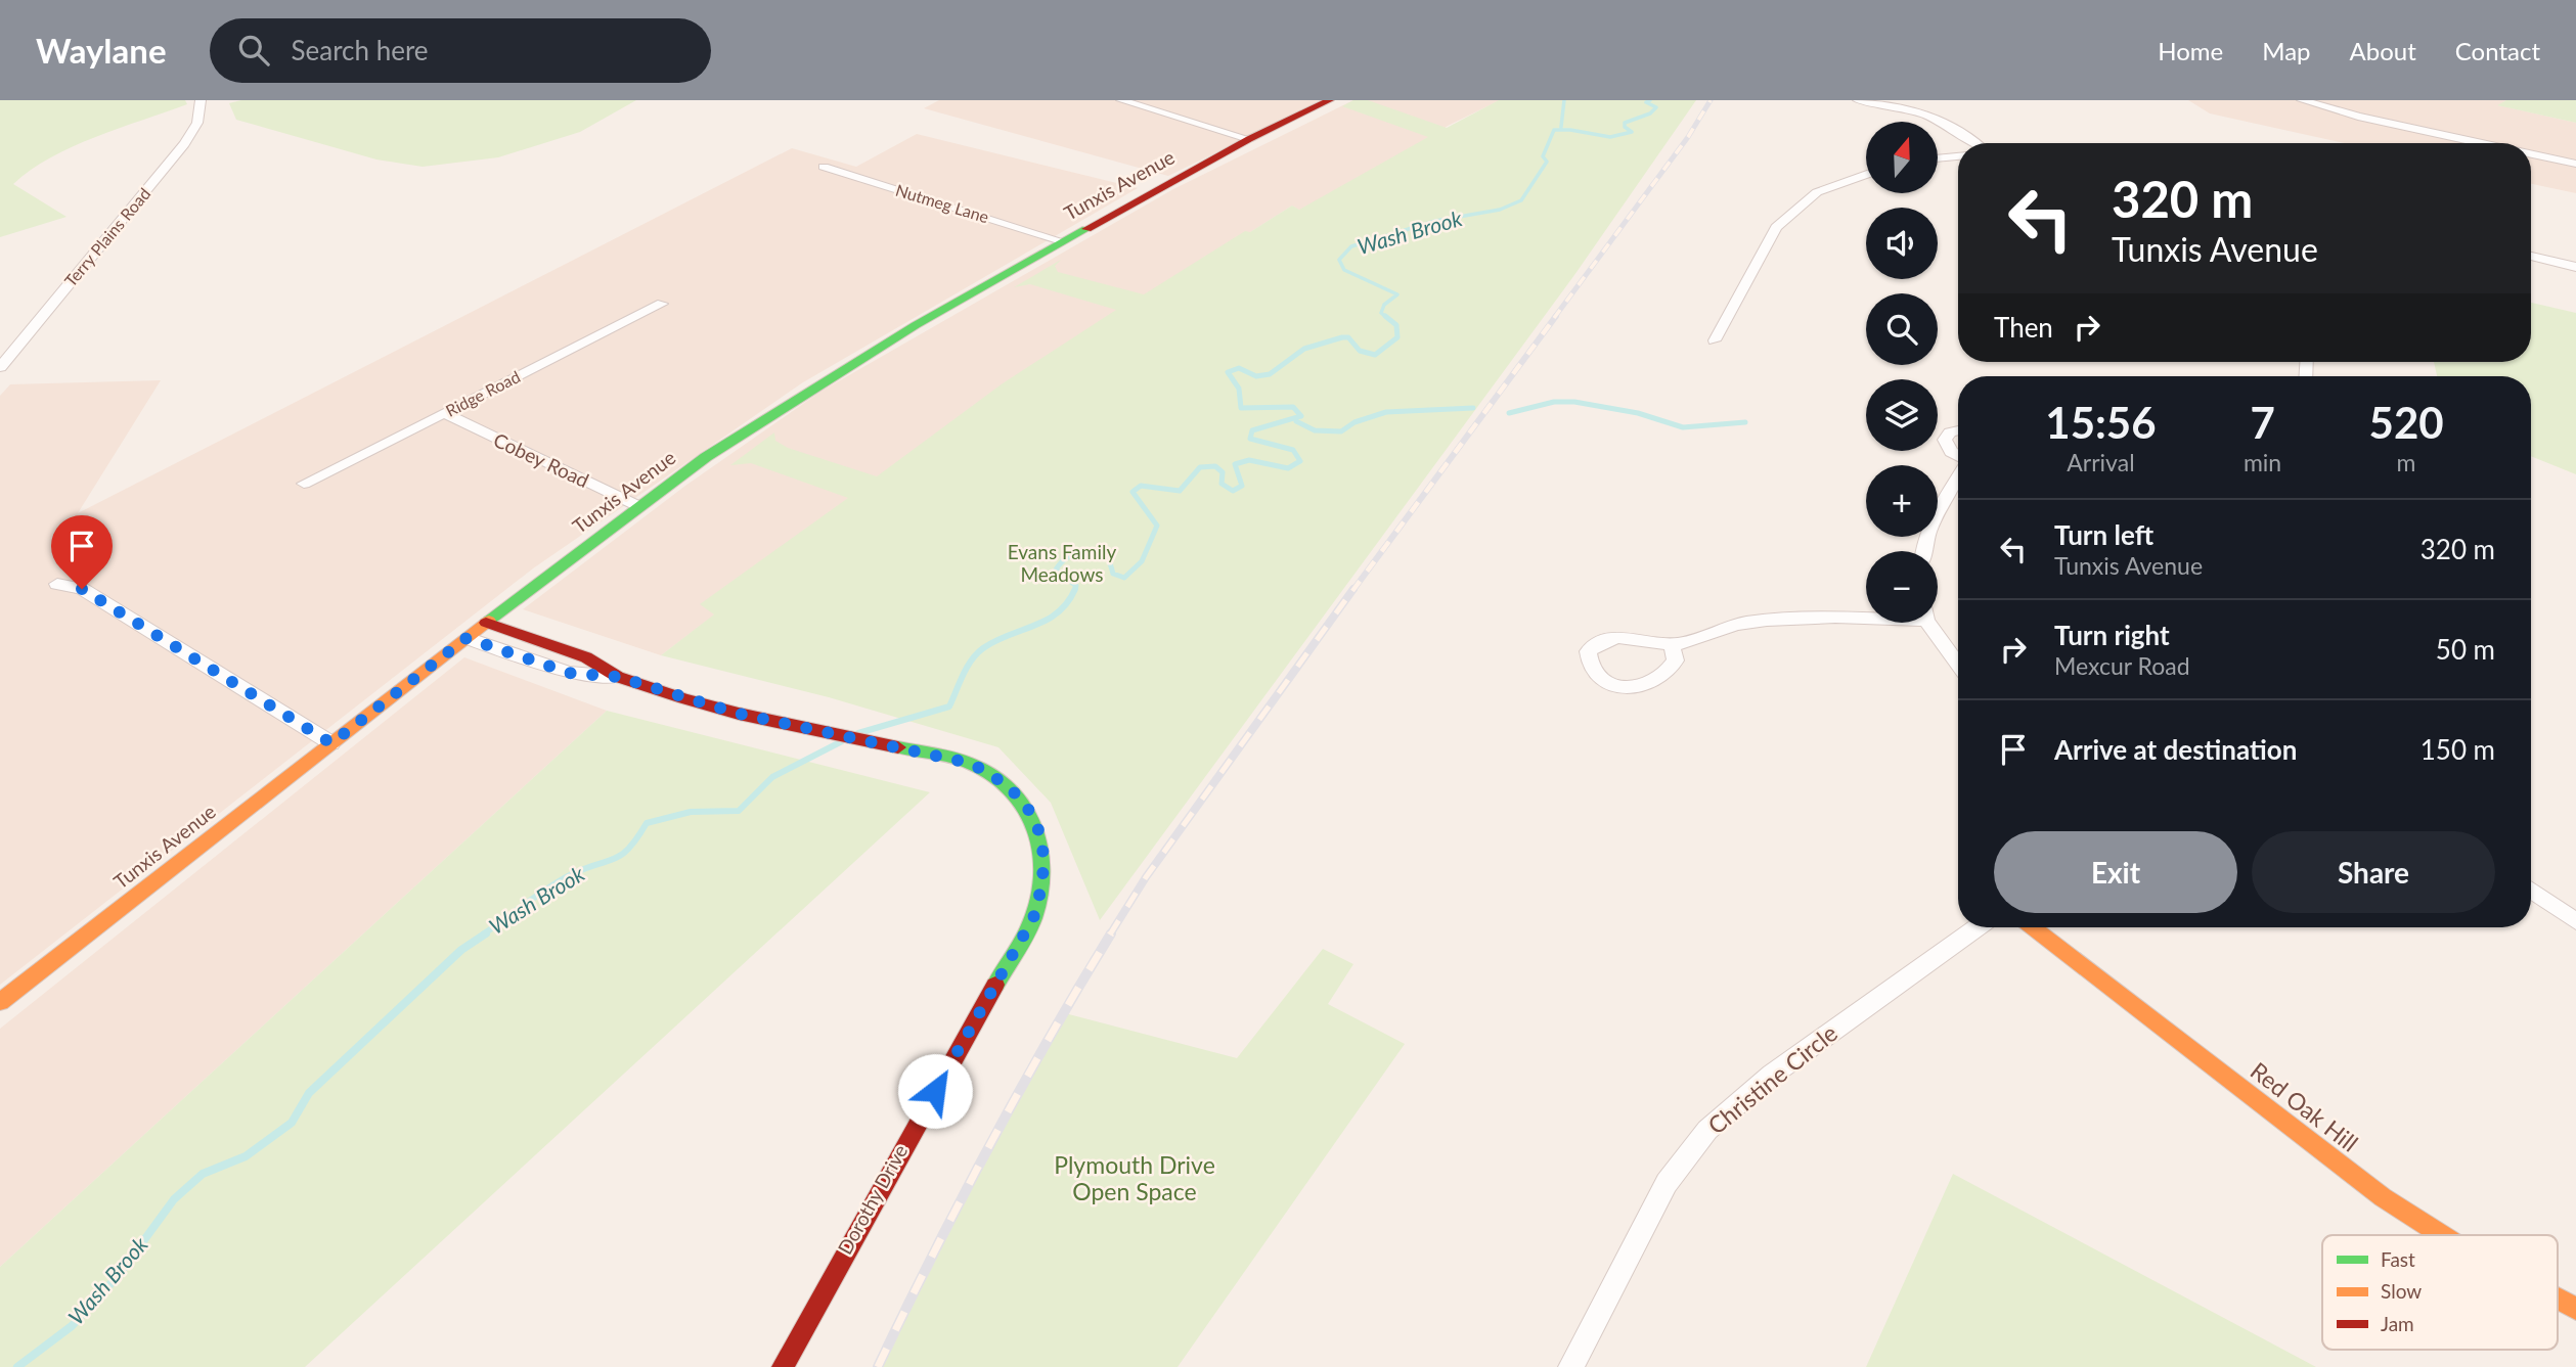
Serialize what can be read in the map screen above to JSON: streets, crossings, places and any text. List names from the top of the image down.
{
  "streets": {
    "main road": ["Tunxis Avenue", "Red Oak Hill", "Dorothy Drive"],
    "street": [
      "Nutmeg Lane",
      "Terry Plains Road",
      "Ridge Road",
      "Cobey Road",
      "Christine Circle"
    ]
  },
  "crossings": [
    ["Tunxis Avenue", "Nutmeg Lane"],
    ["Tunxis Avenue", "Cobey Road"],
    ["Tunxis Avenue", "Dorothy Drive"],
    ["Ridge Road", "Cobey Road"]
  ],
  "water": ["Wash Brook"],
  "parks": ["Evans Family Meadows", "Plymouth Drive Open Space"],
  "legend": ["Fast", "Slow", "Jam"],
  "north": "top",
  "page": {
    "header": "Waylane",
    "search": "Search here",
    "nav": [
      "Home",
      "Map",
      "About",
      "Contact"
    ],
    "map_buttons": ["+", "−"],
    "turn": ["320 m", "Tunxis Avenue"],
    "then": "Then",
    "eta": [
      "15:56",
      "Arrival",
      "7",
      "min",
      "520",
      "m"
    ],
    "list": [
      {
        "name": "Turn left",
        "note": "Tunxis Avenue",
        "value": "320 m"
      },
      {
        "name": "Turn right",
        "note": "Mexcur Road",
        "value": "50 m"
      },
      {
        "name": "Arrive at destination",
        "value": "150 m"
      }
    ],
    "buttons": ["Exit", "Share"]
  }
}
